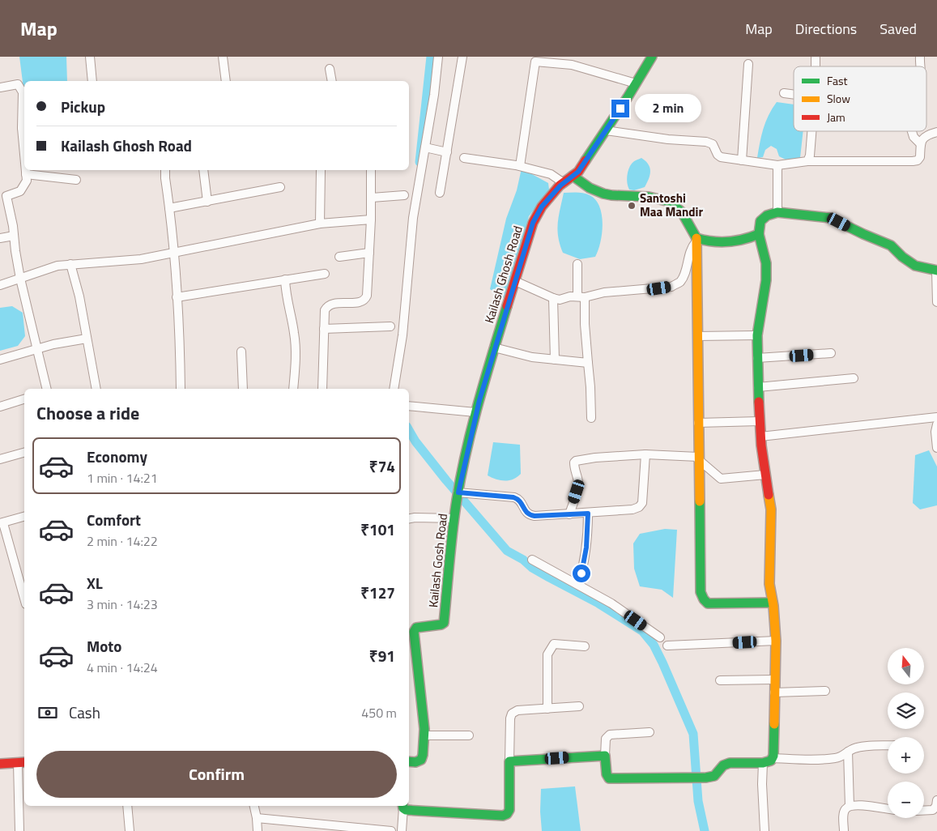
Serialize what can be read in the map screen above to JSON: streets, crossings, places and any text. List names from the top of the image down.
{
  "streets": {
    "street": ["Kailash Ghosh Road", "Kailash Gosh Road"]
  },
  "crossings": [
    ["Kailash Ghosh Road", "Kailash Gosh Road"]
  ],
  "places": ["Santoshi Maa Mandir"],
  "legend": ["Fast", "Slow", "Jam"],
  "north": "top",
  "page": {
    "header": "Map",
    "nav": ["Map", "Directions", "Saved"],
    "banner": ["Pickup", "Kailash Ghosh Road"],
    "bubble": "2 min",
    "heading": "Choose a ride",
    "list": [
      {
        "name": "Economy",
        "note": "1 min · 14:21",
        "value": "₹74"
      },
      {
        "name": "Comfort",
        "note": "2 min · 14:22",
        "value": "₹101"
      },
      {
        "name": "XL",
        "note": "3 min · 14:23",
        "value": "₹127"
      },
      {
        "name": "Moto",
        "note": "4 min · 14:24",
        "value": "₹91"
      }
    ],
    "map_buttons": ["+", "−"],
    "pay": ["Cash", "450 m"],
    "buttons": "Confirm"
  }
}
